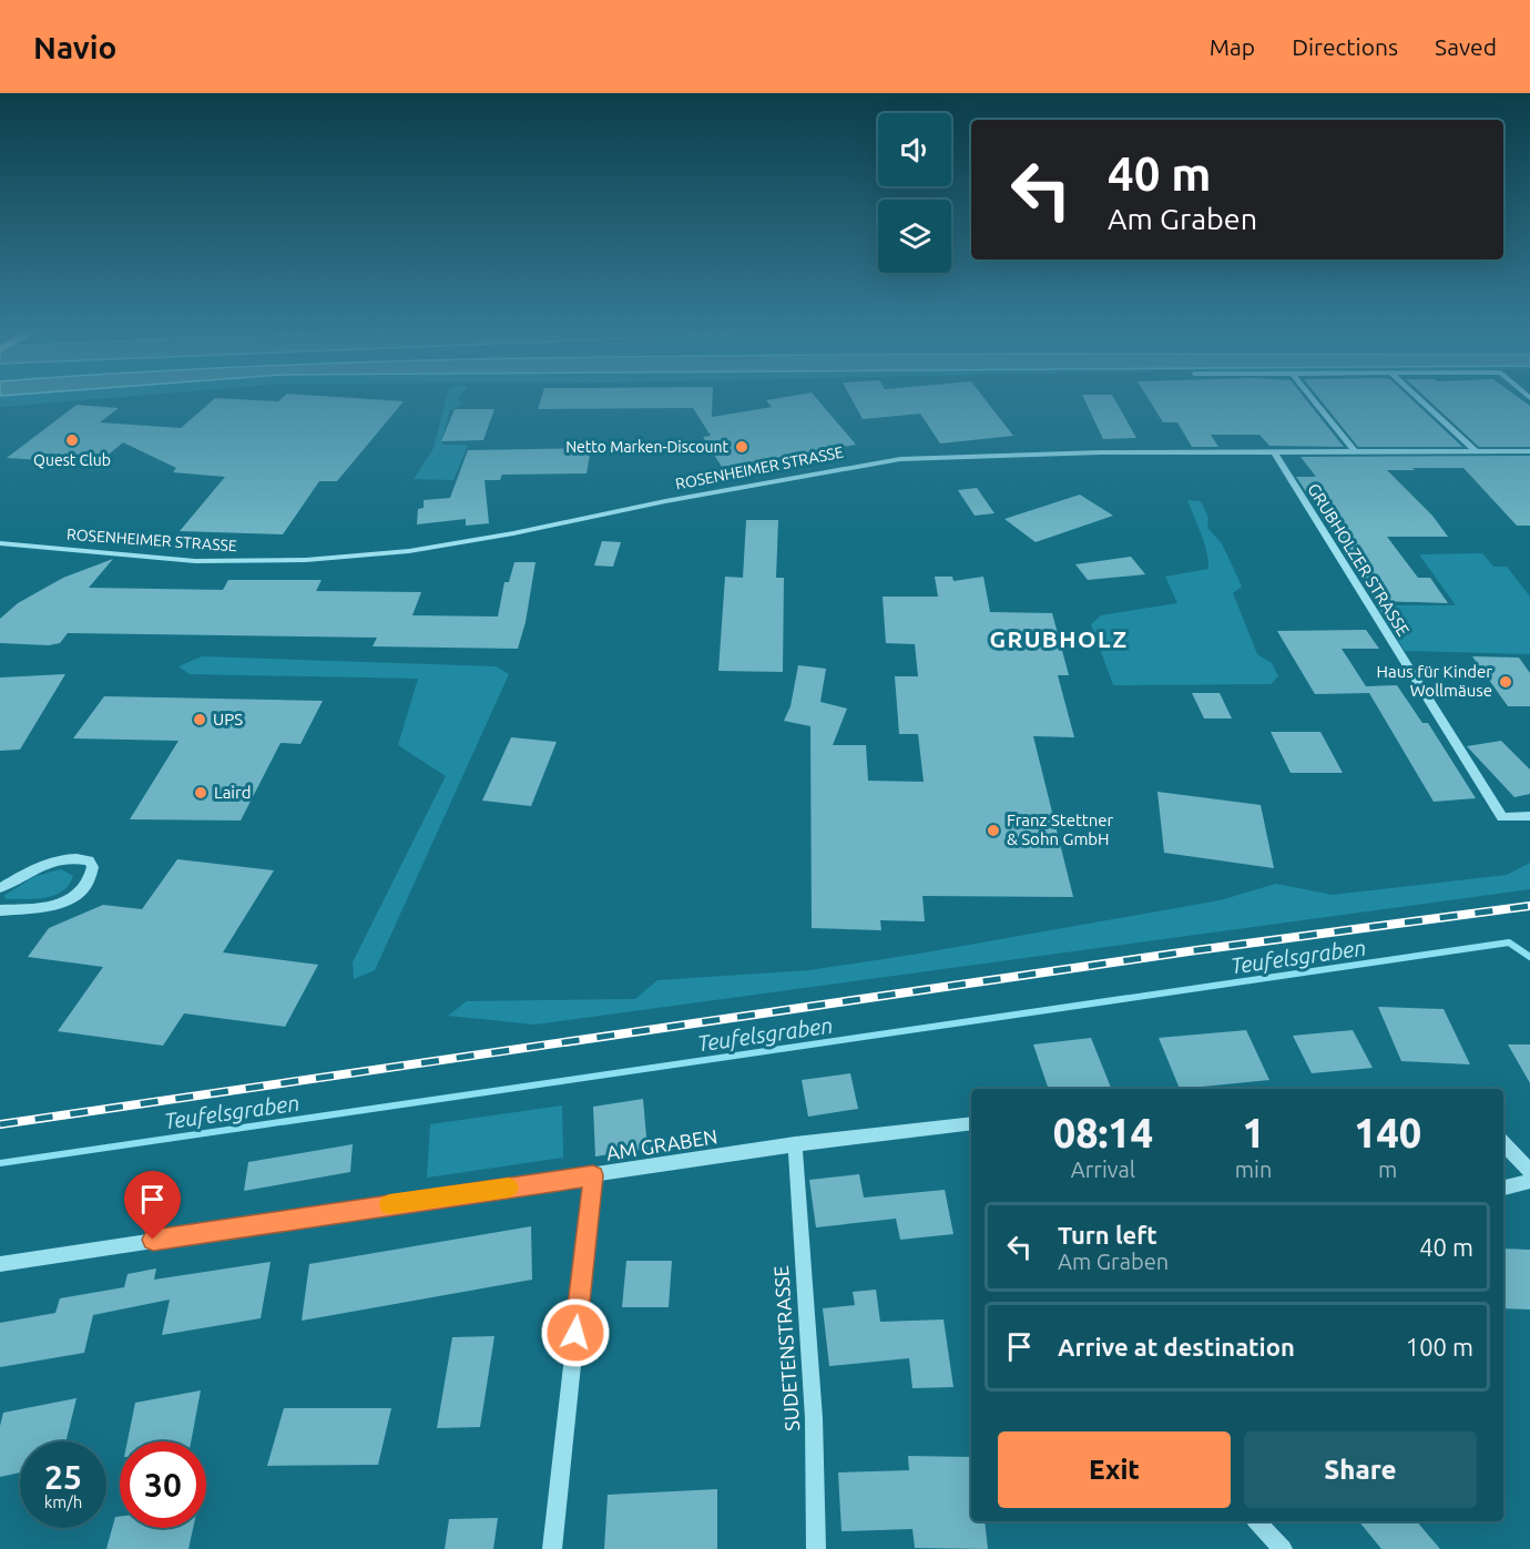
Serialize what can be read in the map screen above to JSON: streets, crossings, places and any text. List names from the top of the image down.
{
  "streets": {
    "street": [
      "ROSENHEIMER STRASSE",
      "GRUBHOLZER STRASSE",
      "AM GRABEN",
      "SUDETENSTRASSE"
    ]
  },
  "crossings": [
    ["ROSENHEIMER STRASSE", "GRUBHOLZER STRASSE"],
    ["AM GRABEN", "SUDETENSTRASSE"]
  ],
  "districts": ["GRUBHOLZ"],
  "water": ["Teufelsgraben"],
  "places": [
    "Quest Club",
    "Netto Marken-Discount",
    "Haus für Kinder Wollmäuse",
    "UPS",
    "Laird",
    "Franz Stettner & Sohn GmbH"
  ],
  "page": {
    "header": "Navio",
    "nav": ["Map", "Directions", "Saved"],
    "turn": ["40 m", "Am Graben"],
    "eta": [
      "08:14",
      "Arrival",
      "1",
      "min",
      "140",
      "m"
    ],
    "list": [
      {
        "name": "Turn left",
        "note": "Am Graben",
        "value": "40 m"
      },
      {
        "name": "Arrive at destination",
        "value": "100 m"
      }
    ],
    "buttons": ["Exit", "Share"],
    "speed": "25 km/h",
    "limit": "30"
  }
}
